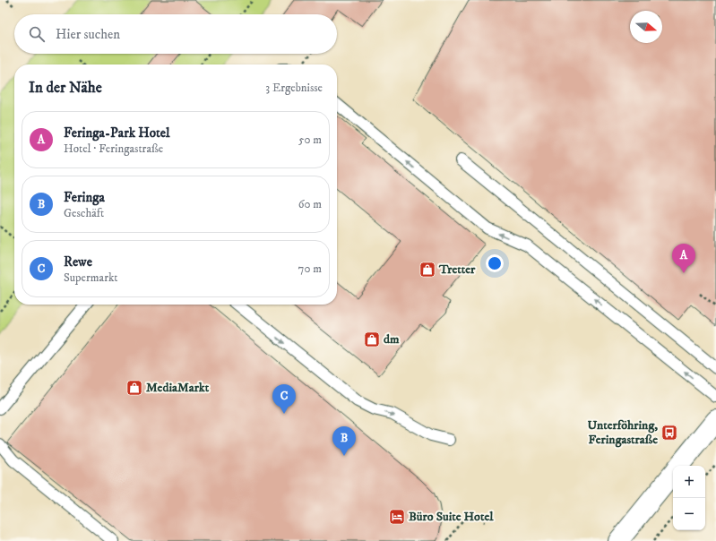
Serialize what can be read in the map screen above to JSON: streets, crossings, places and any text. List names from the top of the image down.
{
  "places": {
    "shop": ["Tretter", "dm", "MediaMarkt"],
    "bus stop": ["Unterföhring, Feringastraße"],
    "hotel": ["Büro Suite Hotel"]
  },
  "north": "right",
  "page": {
    "search": "Hier suchen",
    "heading": ["In der Nähe", "3 Ergebnisse"],
    "list": [
      {
        "mark": "A",
        "name": "Feringa-Park Hotel",
        "note": "Hotel · Feringastraße",
        "value": "50 m"
      },
      {
        "mark": "B",
        "name": "Feringa",
        "note": "Geschäft",
        "value": "60 m"
      },
      {
        "mark": "C",
        "name": "Rewe",
        "note": "Supermarkt",
        "value": "70 m"
      }
    ],
    "pins": ["A", "C", "B"],
    "map_buttons": ["+", "−"]
  }
}
